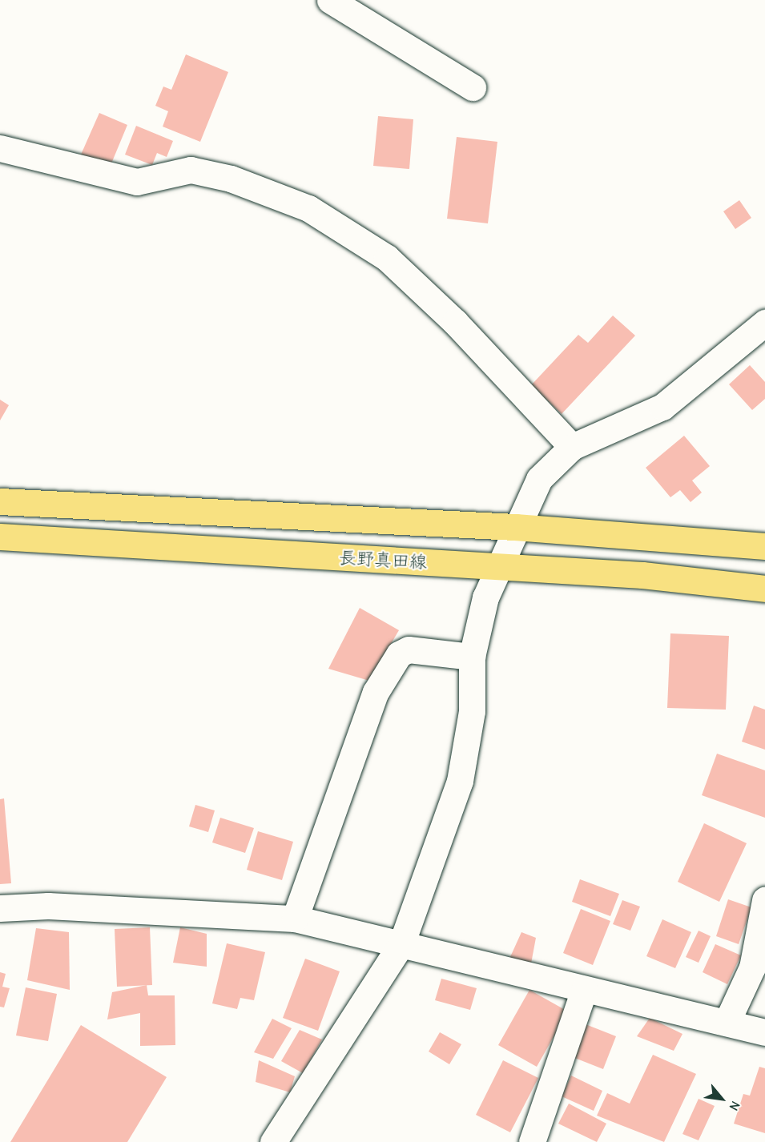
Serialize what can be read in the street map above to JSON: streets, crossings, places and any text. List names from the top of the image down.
{
  "streets": {
    "main road": ["長野真田線"]
  },
  "north": "bottom right"
}
